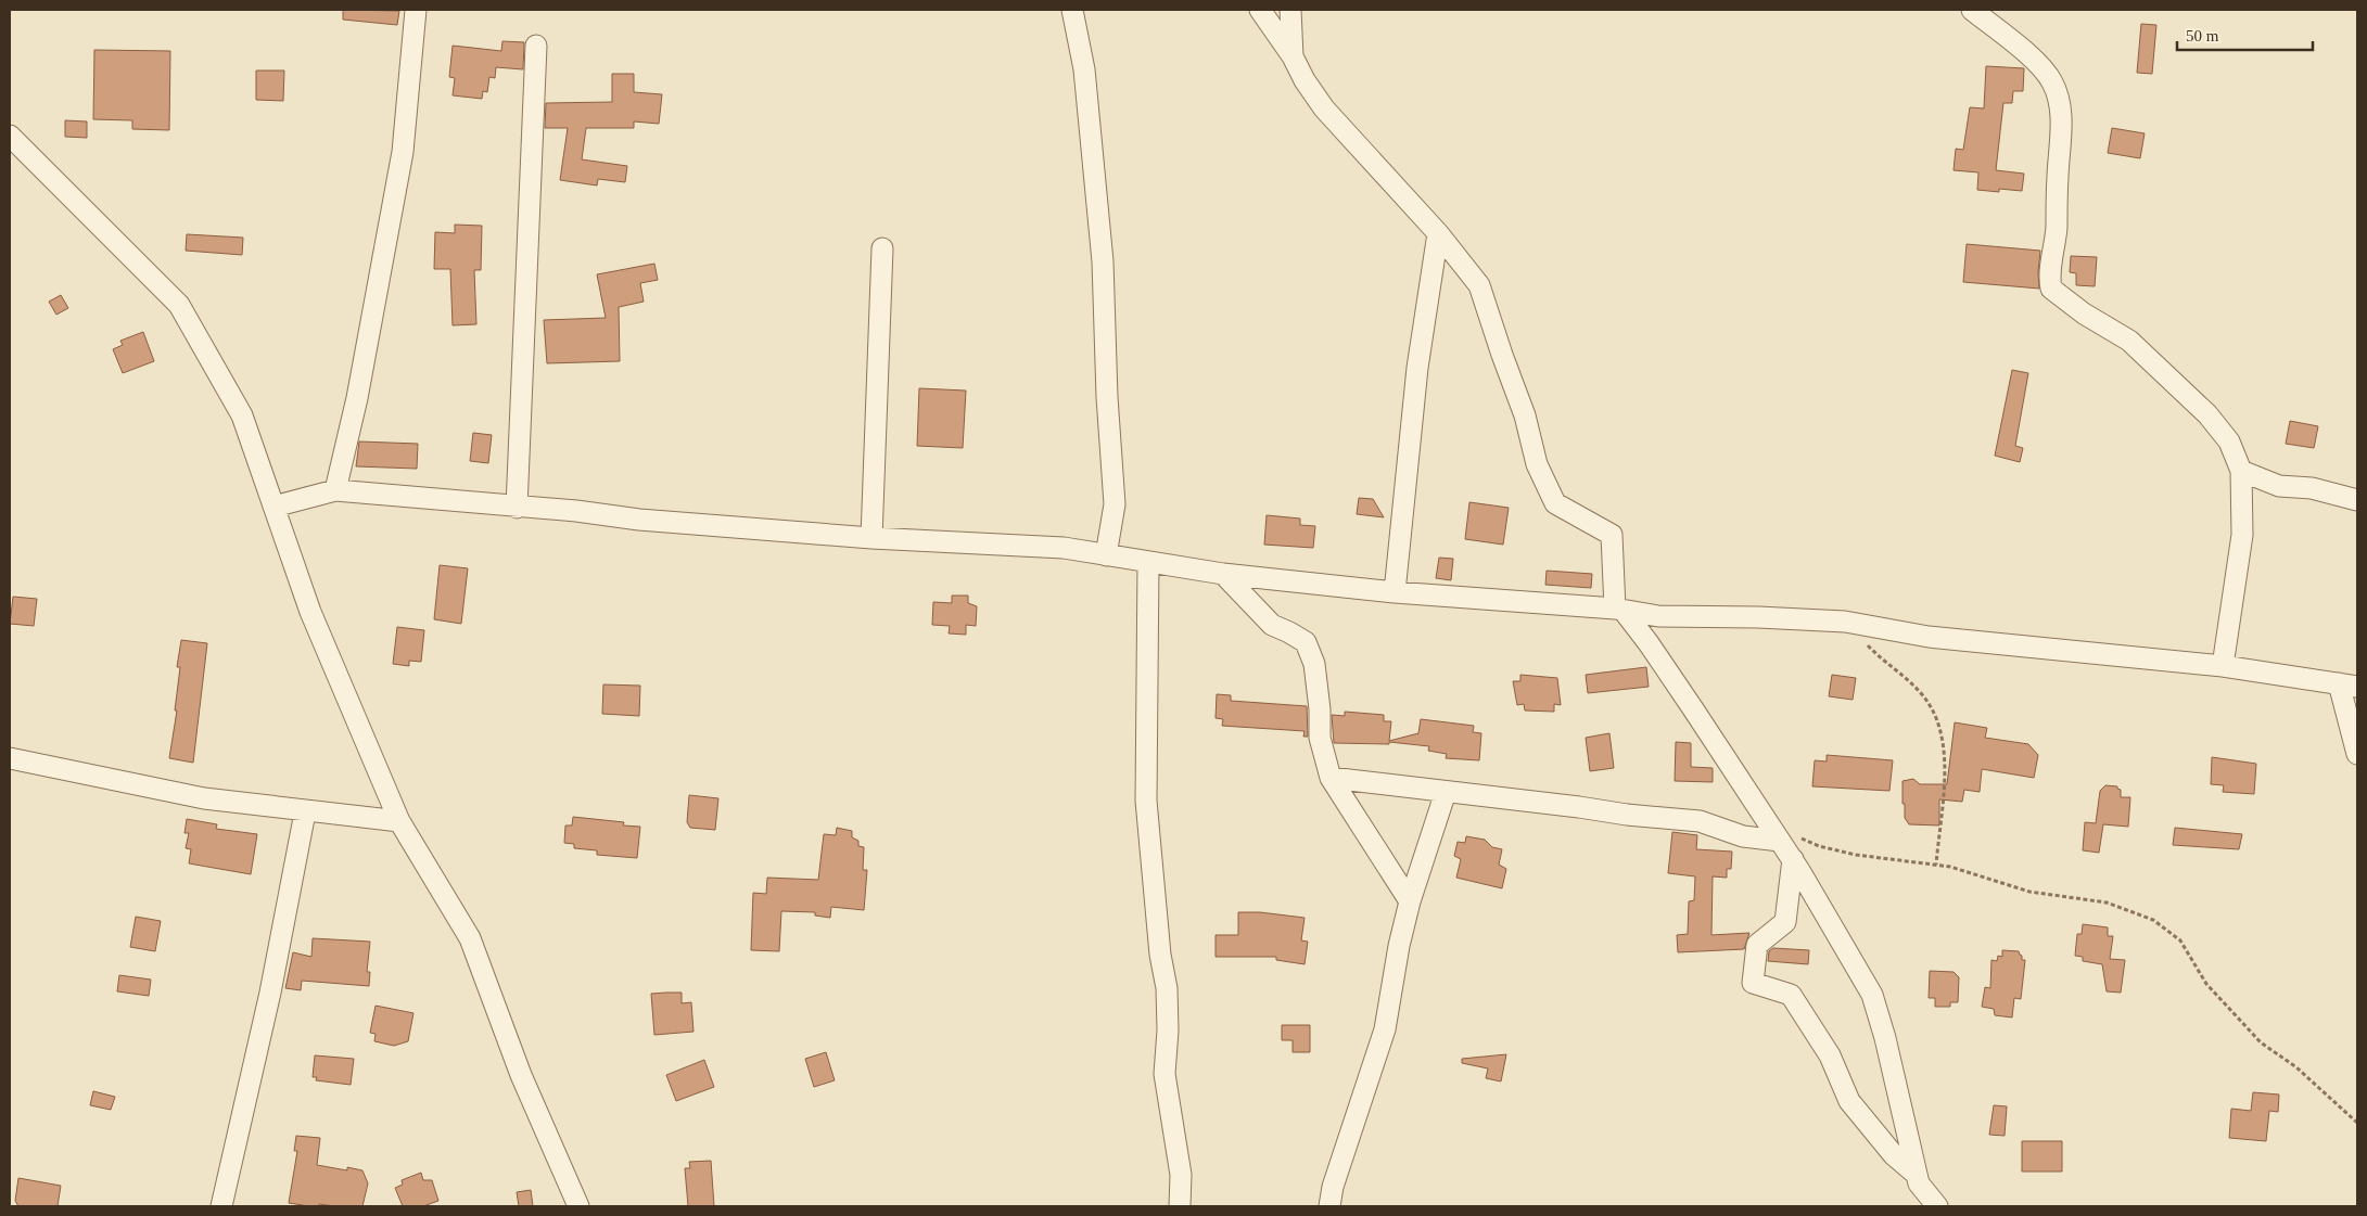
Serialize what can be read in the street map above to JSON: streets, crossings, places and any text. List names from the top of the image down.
{
  "scale_bar": "50 m"
}
